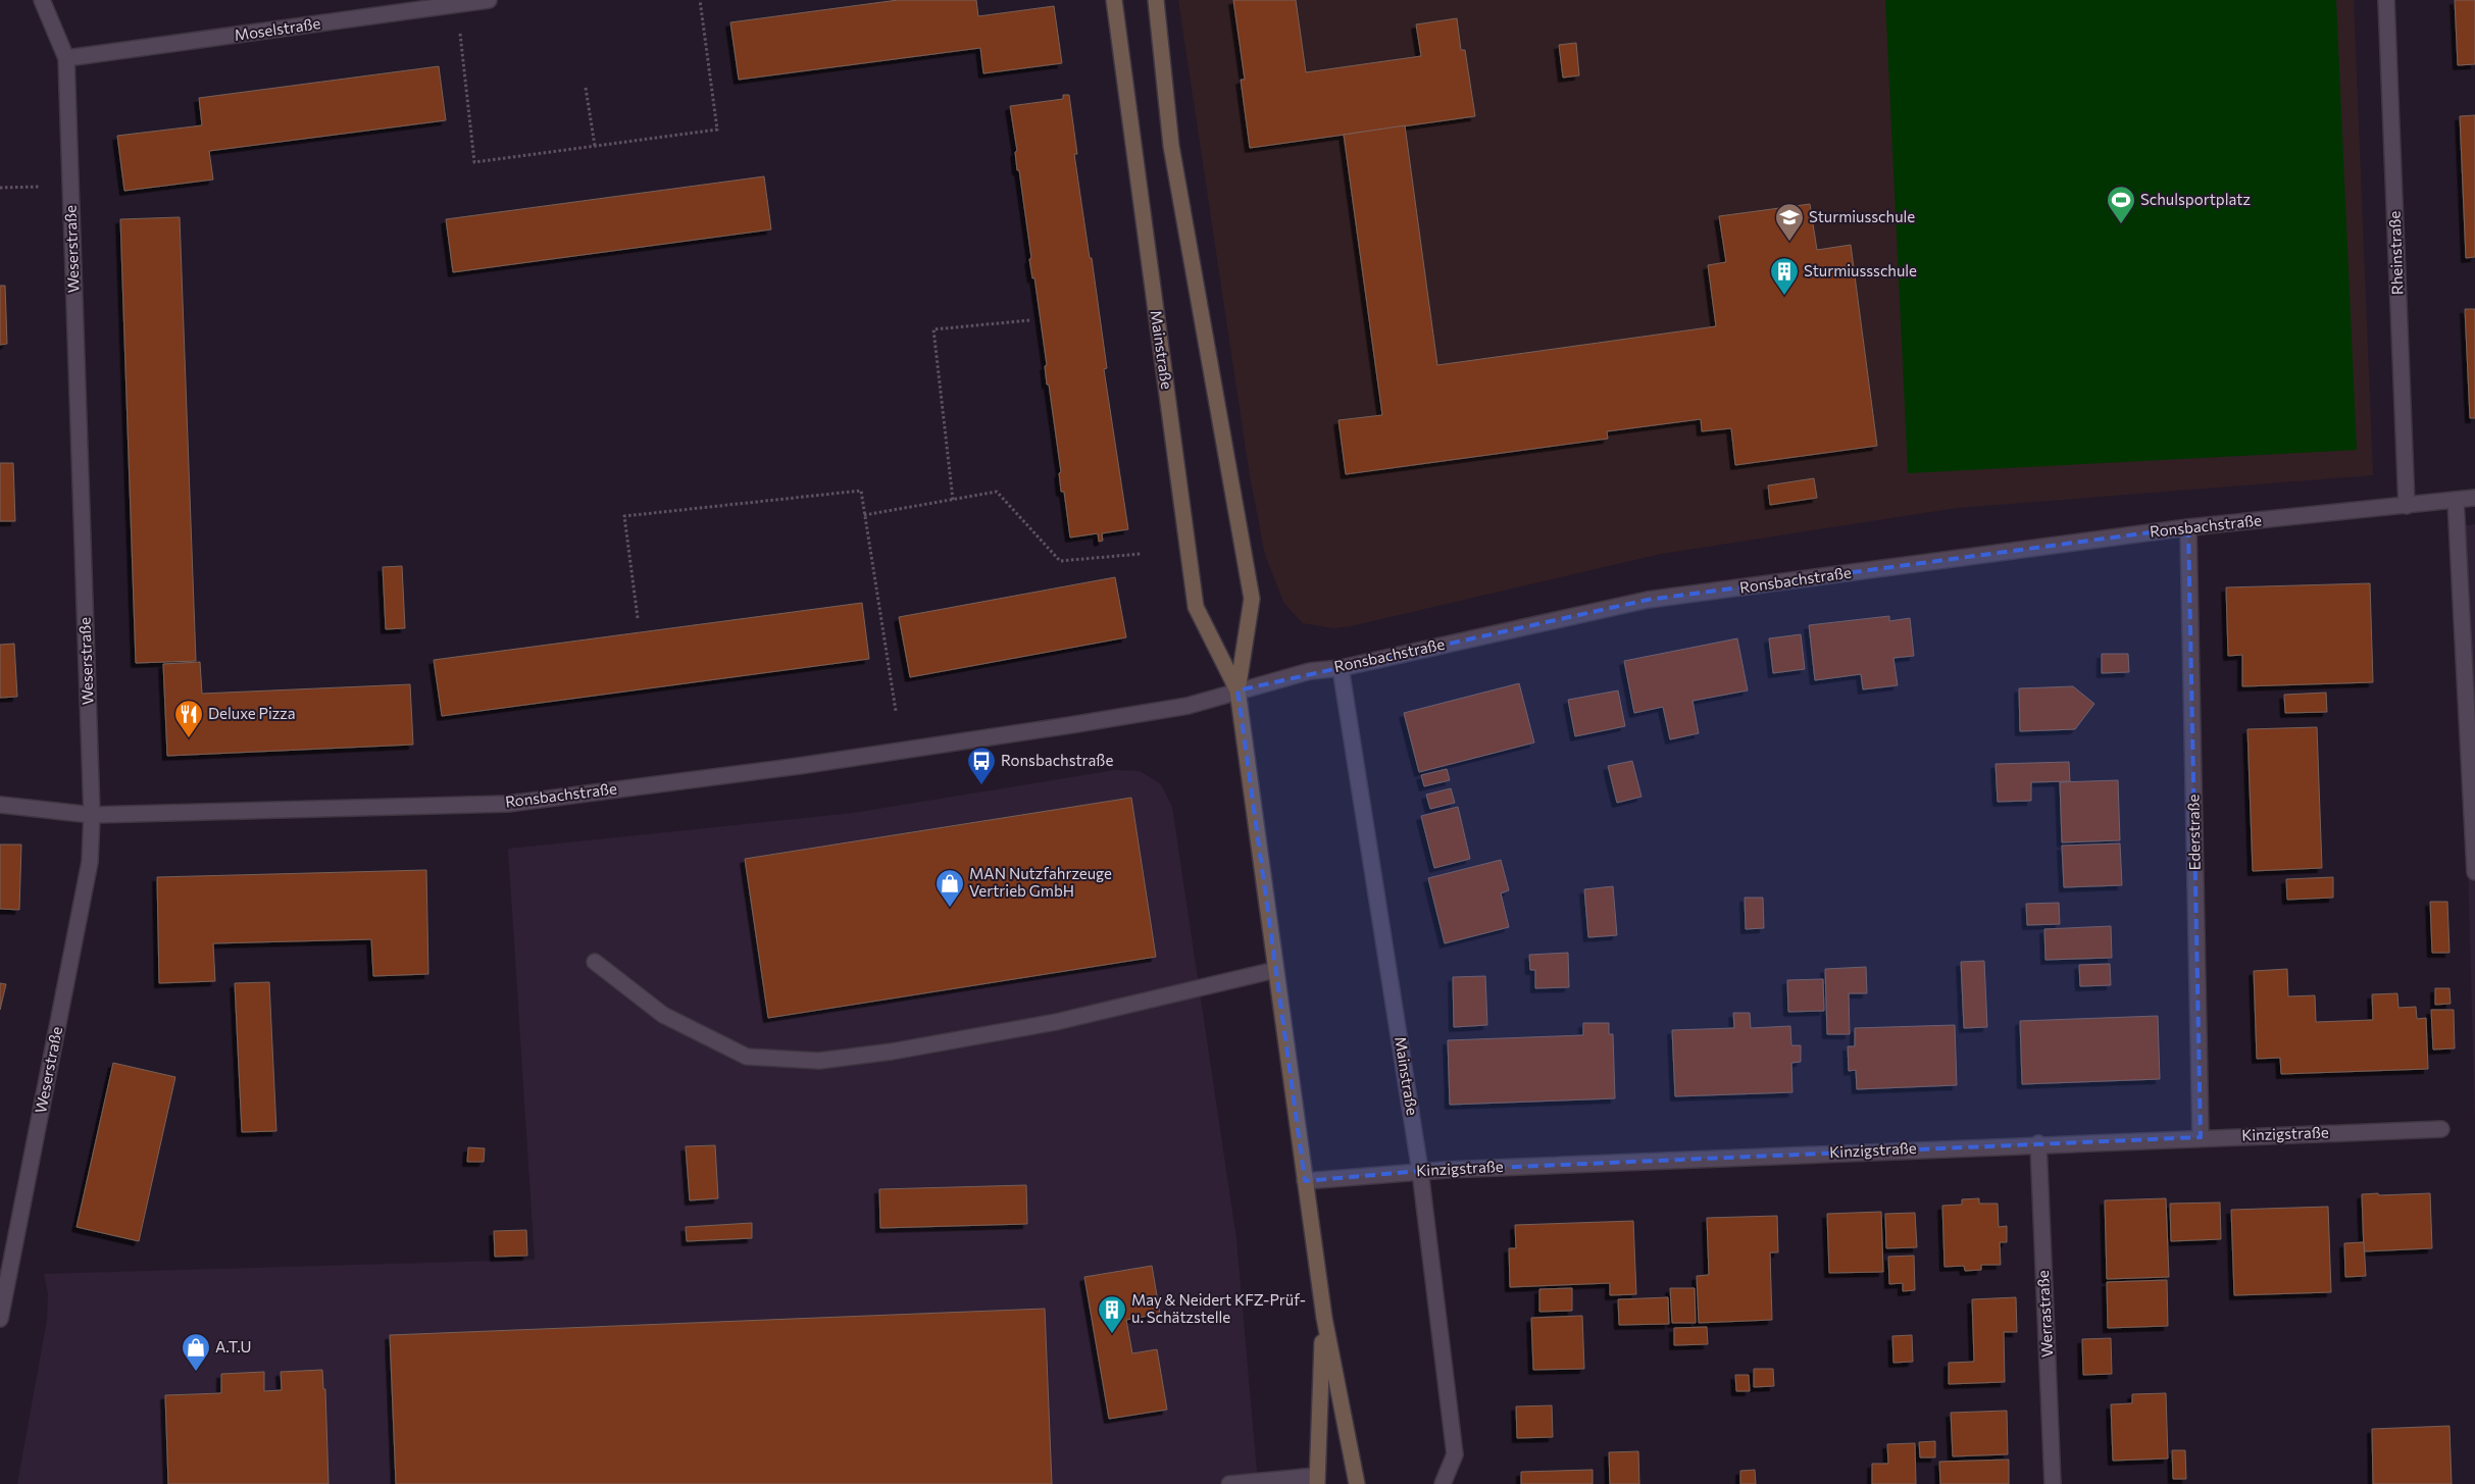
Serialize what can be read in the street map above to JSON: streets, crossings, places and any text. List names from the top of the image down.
{
  "streets": {
    "main road": ["Mainstraße"],
    "street": [
      "Moselstraße",
      "Weserstraße",
      "Rheinstraße",
      "Ronsbachstraße",
      "Ederstraße",
      "Kinzigstraße",
      "Werrastraße"
    ]
  },
  "crossings": [
    ["Moselstraße", "Weserstraße"],
    ["Weserstraße", "Ronsbachstraße"],
    ["Rheinstraße", "Ronsbachstraße"],
    ["Mainstraße", "Ronsbachstraße"],
    ["Mainstraße", "Kinzigstraße"],
    ["Ronsbachstraße", "Ederstraße"],
    ["Ederstraße", "Kinzigstraße"],
    ["Kinzigstraße", "Werrastraße"]
  ],
  "places": {
    "sports": ["Schulsportplatz"],
    "school or university": ["Sturmiusschule"],
    "building": ["Sturmiussschule", "May & Neidert KFZ-Prüf- u. Schätzstelle"],
    "restaurant": ["Deluxe Pizza"],
    "bus stop": ["Ronsbachstraße"],
    "shop": ["MAN Nutzfahrzeuge Vertrieb GmbH", "A.T.U"]
  }
}
